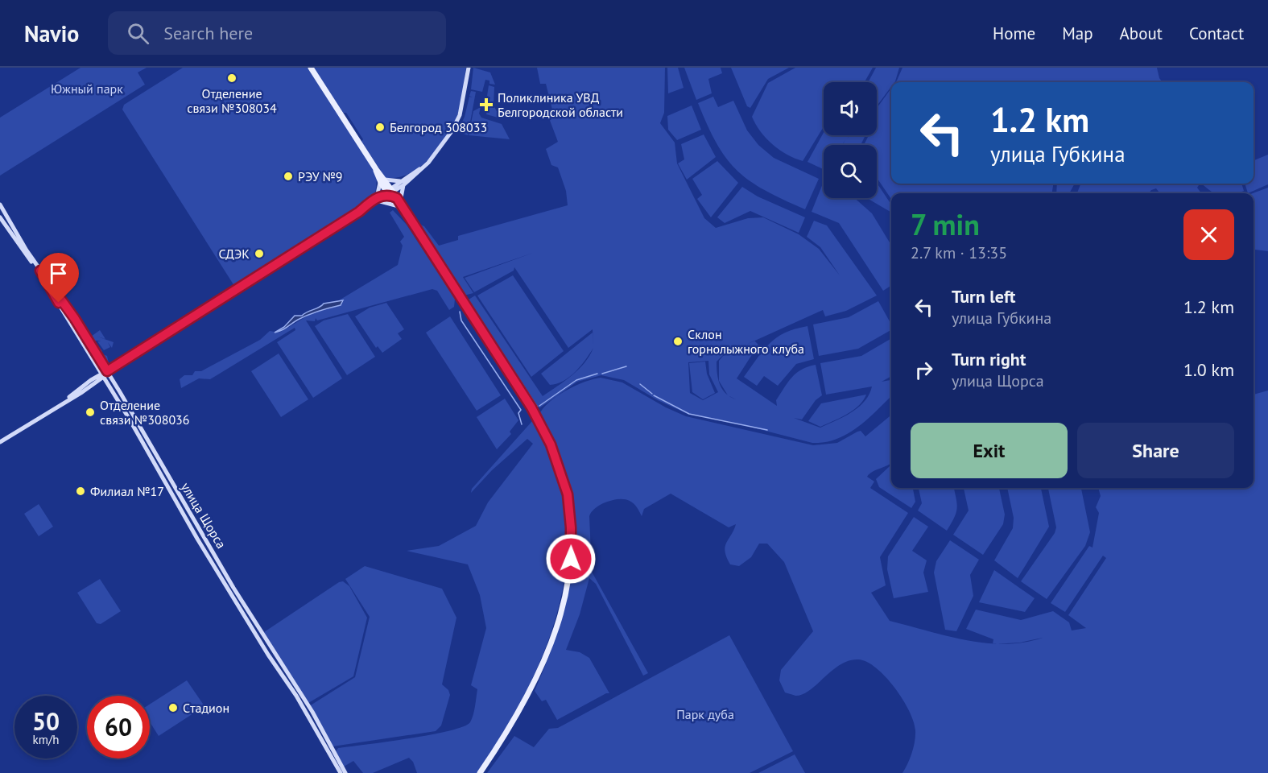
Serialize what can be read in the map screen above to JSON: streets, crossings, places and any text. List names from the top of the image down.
{
  "streets": {
    "main road": ["улица Щорса"]
  },
  "parks": ["Южный парк", "Парк дуба"],
  "places": {
    "other": [
      "Отделение связи №308034",
      "Белгород 308033",
      "РЭУ №9",
      "СДЭК",
      "Склон горнолыжного клуба",
      "Отделение связи №308036",
      "Филиал №17",
      "Cтадион"
    ],
    "health": ["Поликлиника УВД Белгородской области"]
  },
  "page": {
    "header": "Navio",
    "search": "Search here",
    "nav": [
      "Home",
      "Map",
      "About",
      "Contact"
    ],
    "turn": ["1.2 km", "улица Губкина"],
    "heading": ["7 min", "2.7 km · 13:35"],
    "list": [
      {
        "name": "Turn left",
        "note": "улица Губкина",
        "value": "1.2 km"
      },
      {
        "name": "Turn right",
        "note": "улица Щорса",
        "value": "1.0 km"
      }
    ],
    "buttons": ["Exit", "Share"],
    "speed": "50 km/h",
    "limit": "60"
  }
}
